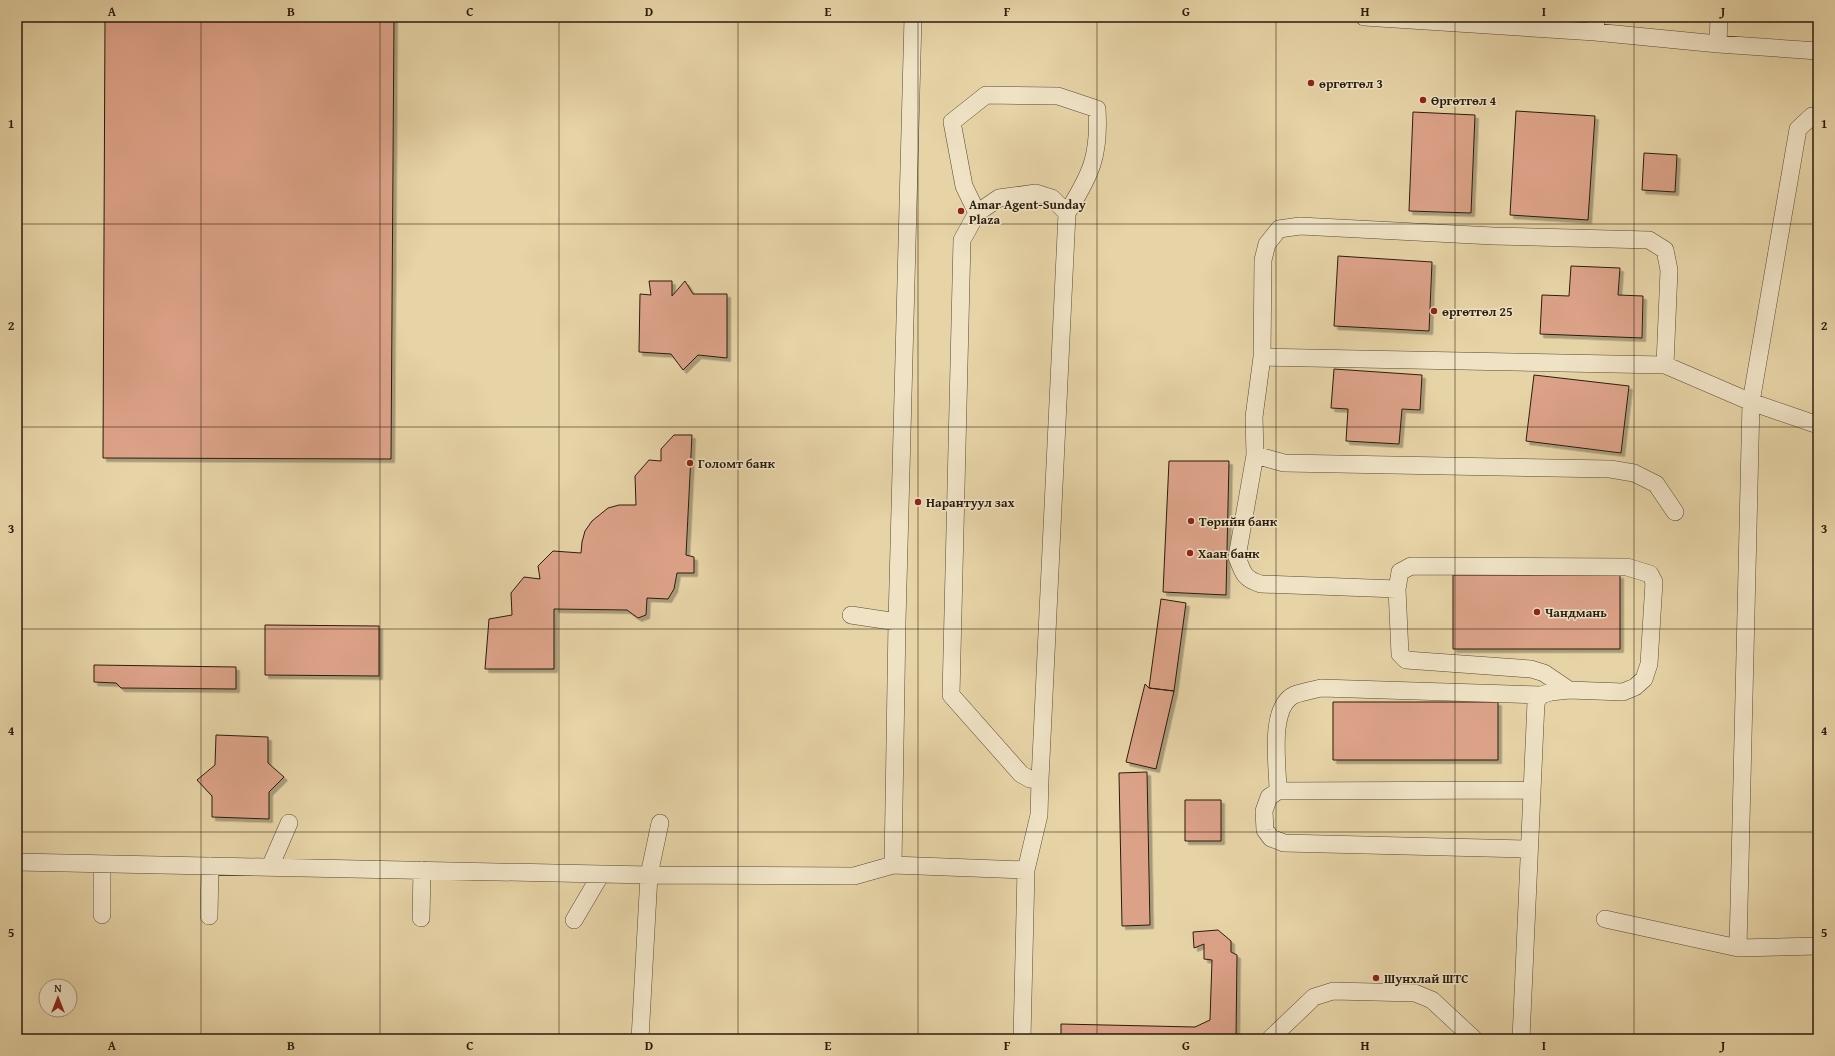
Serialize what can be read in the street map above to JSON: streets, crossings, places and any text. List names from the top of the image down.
{
  "places": [
    "өргөтгөл 3",
    "Өргөтгөл 4",
    "Amar Agent-Sunday Plaza",
    "өргөтгөл 25",
    "Голомт банк",
    "Нарантуул зах",
    "Төрийн банк",
    "Хаан банк",
    "Чандмань",
    "Шунхлай ШТС"
  ],
  "north": "top",
  "grid": {
    "columns": [
      "A",
      "B",
      "C",
      "D",
      "E",
      "F",
      "G",
      "H",
      "I",
      "J"
    ],
    "rows": [
      "1",
      "2",
      "3",
      "4",
      "5"
    ]
  }
}
